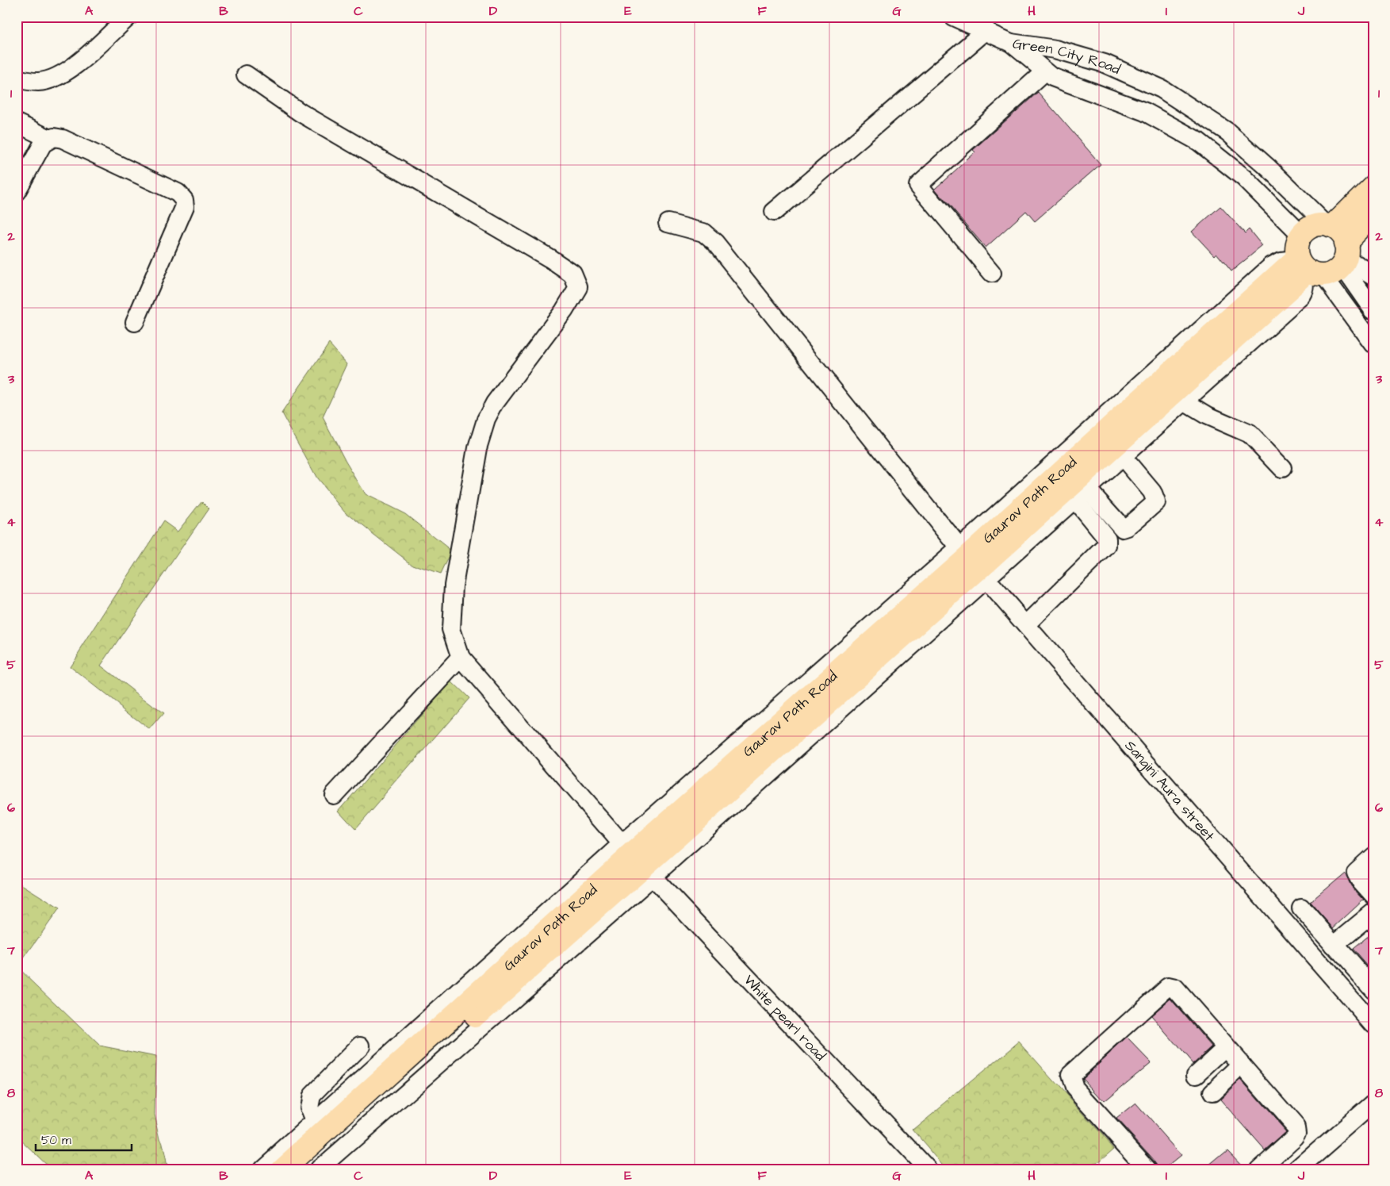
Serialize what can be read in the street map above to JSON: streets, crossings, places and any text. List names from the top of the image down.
{
  "streets": {
    "main road": ["Gaurav Path Road"],
    "street": ["Green City Road", "Sangini Aura street", "White pearl road"]
  },
  "crossings": [
    ["Green City Road", "Gaurav Path Road"],
    ["Gaurav Path Road", "Sangini Aura street"],
    ["Gaurav Path Road", "White pearl road"]
  ],
  "scale_bar": "50 m",
  "grid": {
    "columns": [
      "A",
      "B",
      "C",
      "D",
      "E",
      "F",
      "G",
      "H",
      "I",
      "J"
    ],
    "rows": [
      "1",
      "2",
      "3",
      "4",
      "5",
      "6",
      "7",
      "8"
    ]
  }
}
